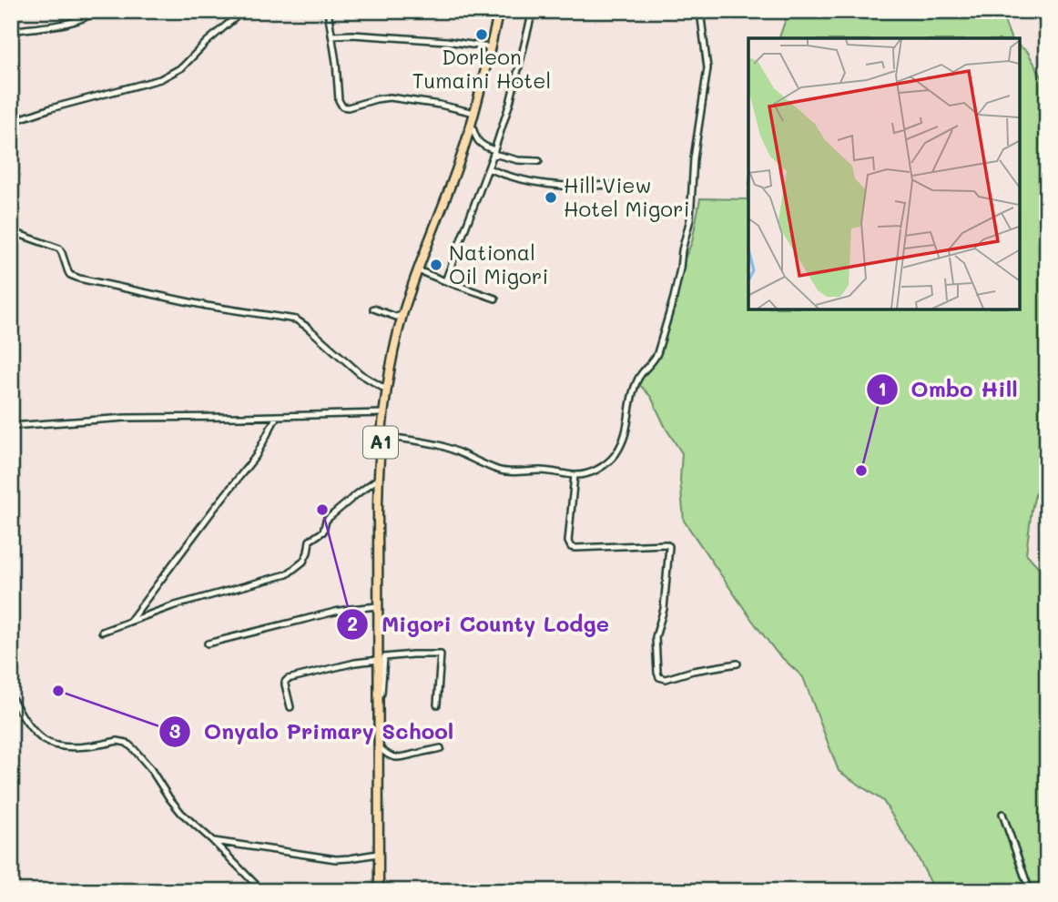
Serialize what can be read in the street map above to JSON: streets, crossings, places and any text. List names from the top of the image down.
{
  "streets": {
    "highway": ["A1"]
  },
  "places": [
    "Dorleon Tumaini Hotel",
    "Hill View Hotel Migori",
    "National Oil Migori",
    "Ombo Hill",
    "Migori County Lodge",
    "Onyalo Primary School"
  ]
}
